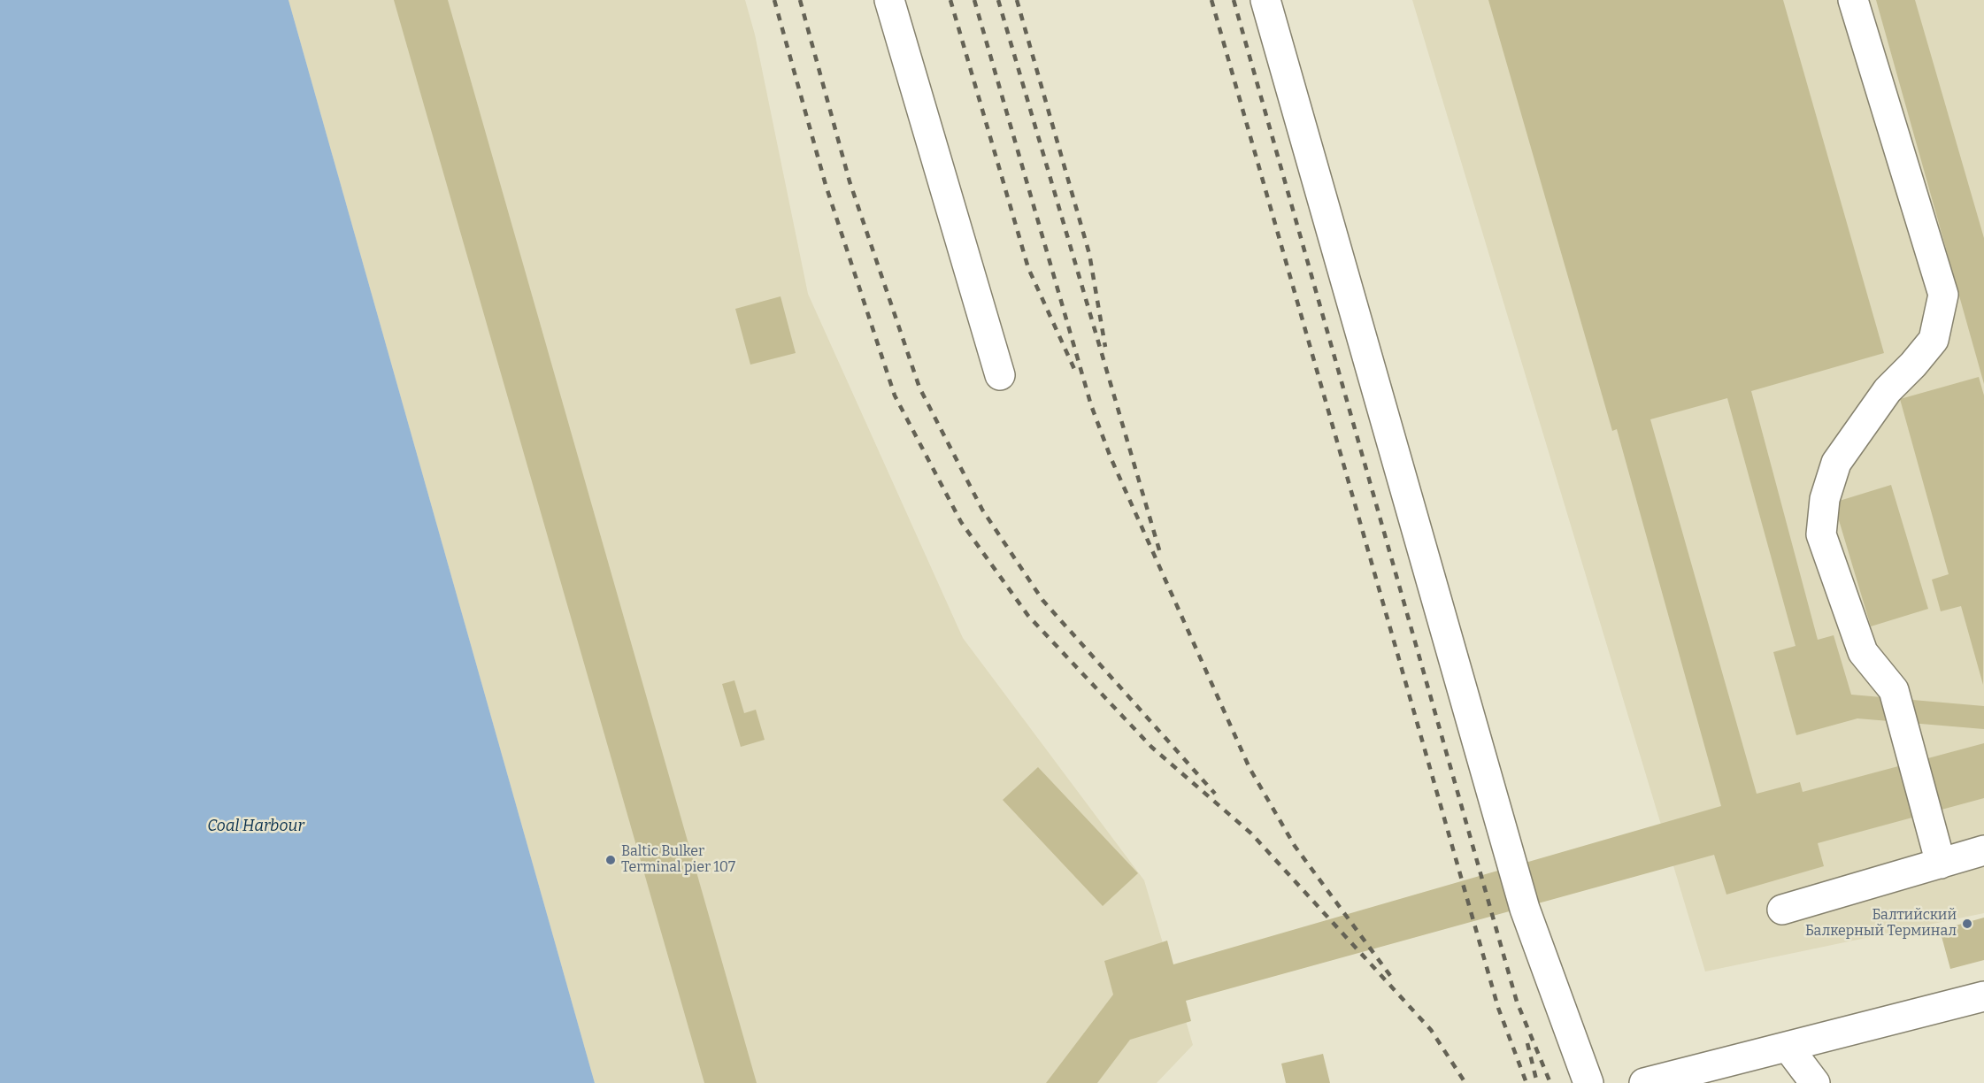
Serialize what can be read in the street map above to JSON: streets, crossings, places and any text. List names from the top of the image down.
{
  "water": ["Coal Harbour"],
  "places": ["Baltic Bulker Terminal pier 107", "Балтийский Балкерный Терминал"]
}
